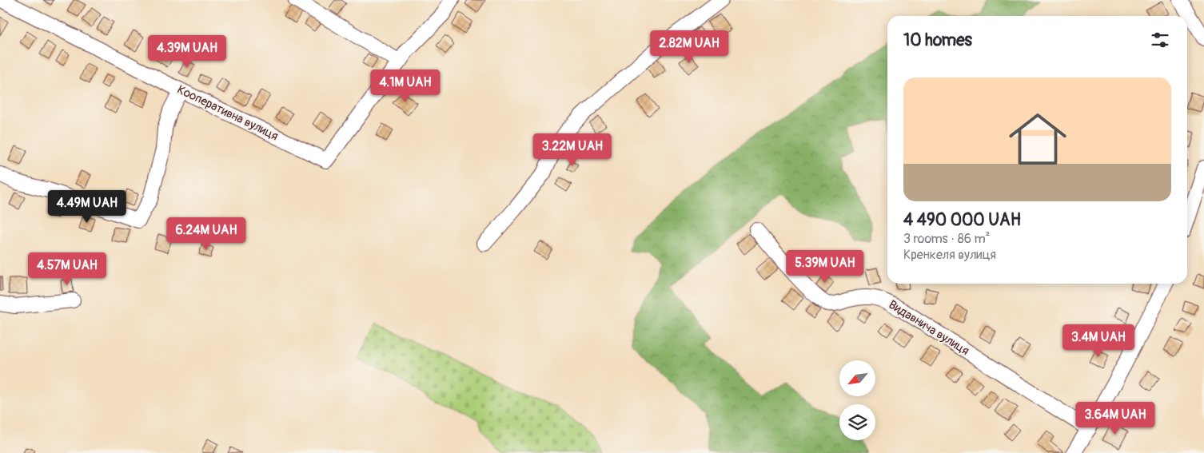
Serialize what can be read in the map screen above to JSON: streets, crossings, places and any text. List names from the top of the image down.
{
  "streets": {
    "street": ["Кооперативна вулиця", "Видавнича вулиця"]
  },
  "north": "bottom left",
  "page": {
    "heading": "10 homes",
    "price": [
      "2.82M UAH",
      "4.39M UAH",
      "4.1M UAH",
      "3.22M UAH",
      "4.49M UAH",
      "6.24M UAH",
      "5.39M UAH",
      "4.57M UAH",
      "3.4M UAH",
      "3.64M UAH"
    ],
    "list": [
      {
        "name": "4 490 000 UAH",
        "note": "3 rooms · 86 m² · Кренкеля вулиця"
      }
    ]
  }
}
